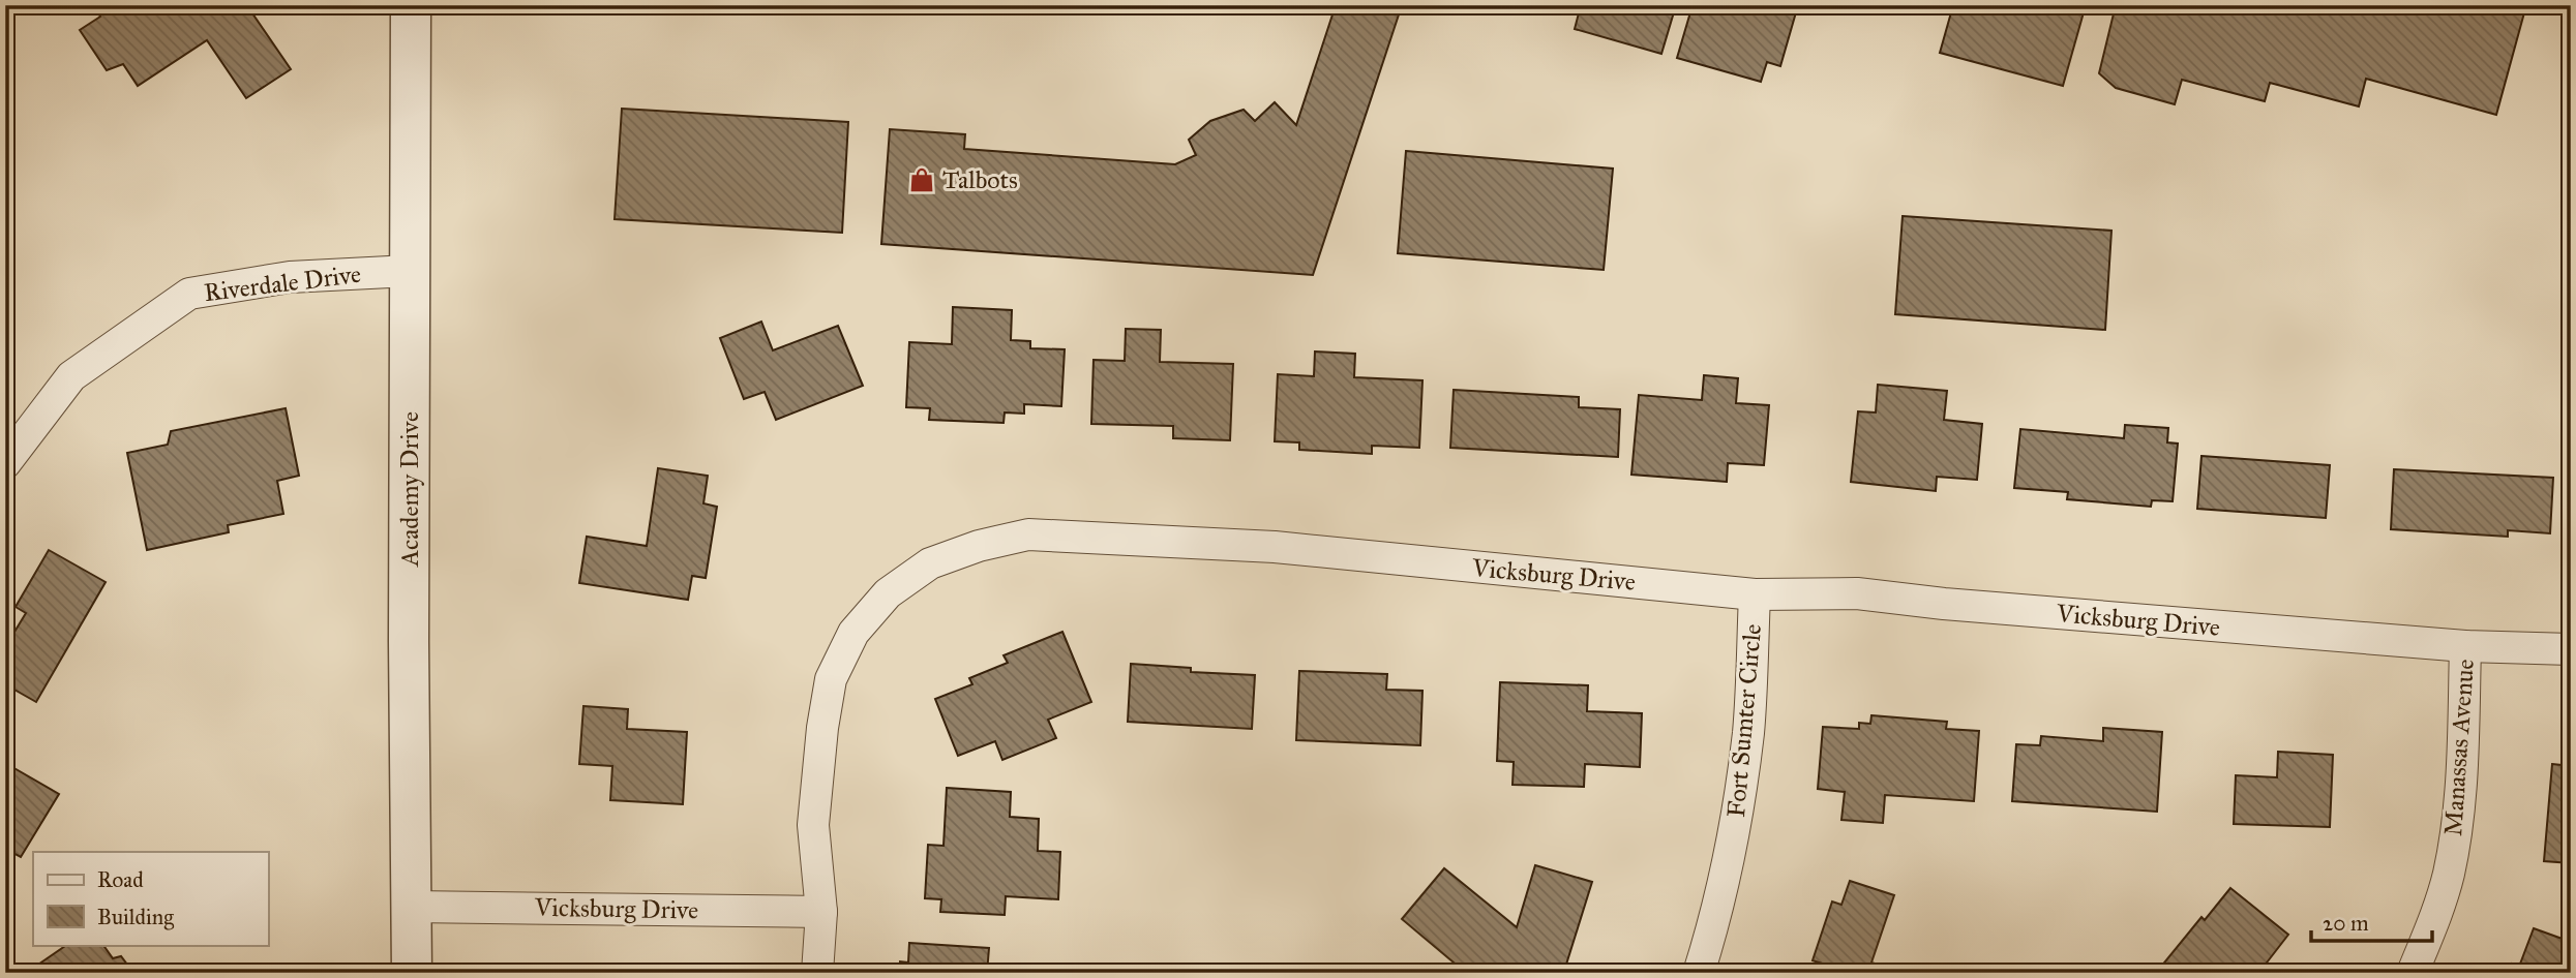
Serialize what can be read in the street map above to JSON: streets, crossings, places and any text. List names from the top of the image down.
{
  "streets": {
    "street": [
      "Riverdale Drive",
      "Academy Drive",
      "Vicksburg Drive",
      "Fort Sumter Circle",
      "Manassas Avenue"
    ]
  },
  "crossings": [
    ["Riverdale Drive", "Academy Drive"],
    ["Academy Drive", "Vicksburg Drive"],
    ["Vicksburg Drive", "Fort Sumter Circle"],
    ["Vicksburg Drive", "Manassas Avenue"]
  ],
  "places": {
    "shop": ["Talbots"]
  },
  "legend": ["Road", "Building"],
  "scale_bar": "20 m"
}
